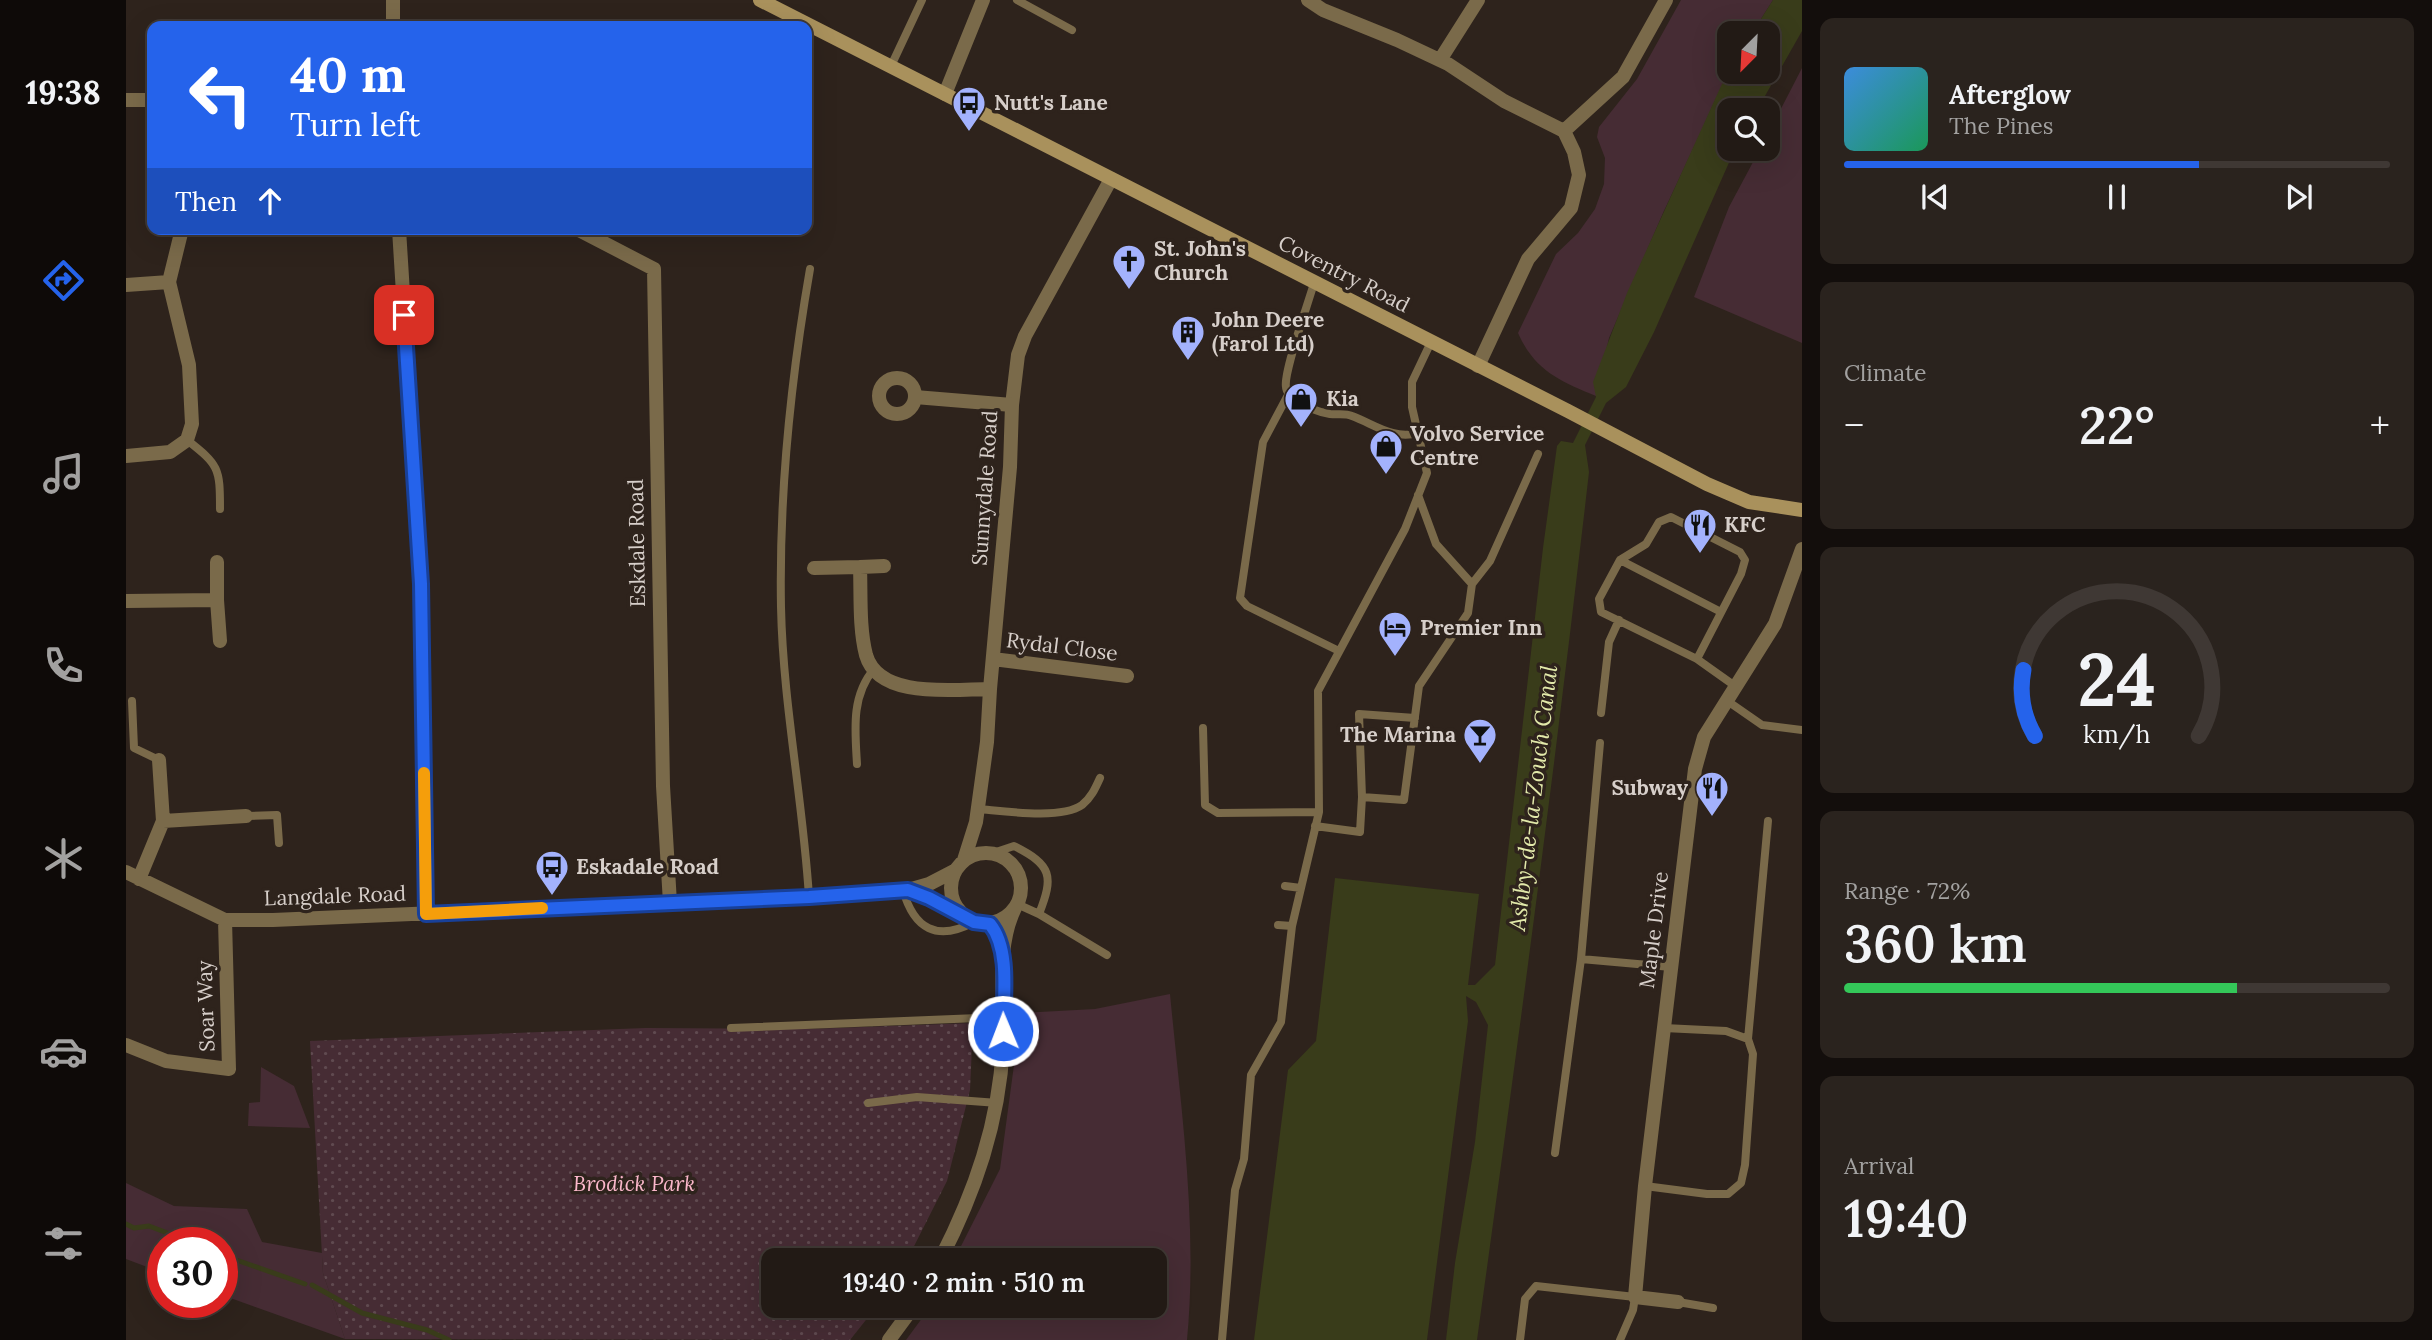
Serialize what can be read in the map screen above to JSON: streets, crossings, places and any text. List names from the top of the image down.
{
  "streets": {
    "main road": ["Coventry Road"],
    "street": [
      "Sunnydale Road",
      "Eskdale Road",
      "Rydal Close",
      "Langdale Road",
      "Maple Drive",
      "Soar Way"
    ]
  },
  "crossings": [
    ["Coventry Road", "Sunnydale Road"],
    ["Sunnydale Road", "Rydal Close"],
    ["Sunnydale Road", "Langdale Road"],
    ["Eskdale Road", "Langdale Road"],
    ["Langdale Road", "Soar Way"]
  ],
  "water": ["Ashby-de-la-Zouch Canal"],
  "parks": ["Brodick Park"],
  "places": {
    "bus stop": ["Nutt's Lane", "Eskadale Road"],
    "church": ["St. John's Church"],
    "building": ["John Deere (Farol Ltd)"],
    "shop": ["Kia", "Volvo Service Centre"],
    "restaurant": ["KFC", "Subway"],
    "hotel": ["Premier Inn"],
    "bar": ["The Marina"]
  },
  "north": "bottom left",
  "page": {
    "tabs": "19:38",
    "turn": ["40 m", "Turn left"],
    "song": ["Afterglow", "The Pines"],
    "then": "Then",
    "tile": [
      "Climate",
      ["Range · 72%", "360 km"],
      ["Arrival", "19:40"]
    ],
    "heat": ["−", "22°", "+"],
    "limit": "30",
    "trip": "19:40 · 2 min · 510 m",
    "gauge": ["24", "km/h"]
  }
}
